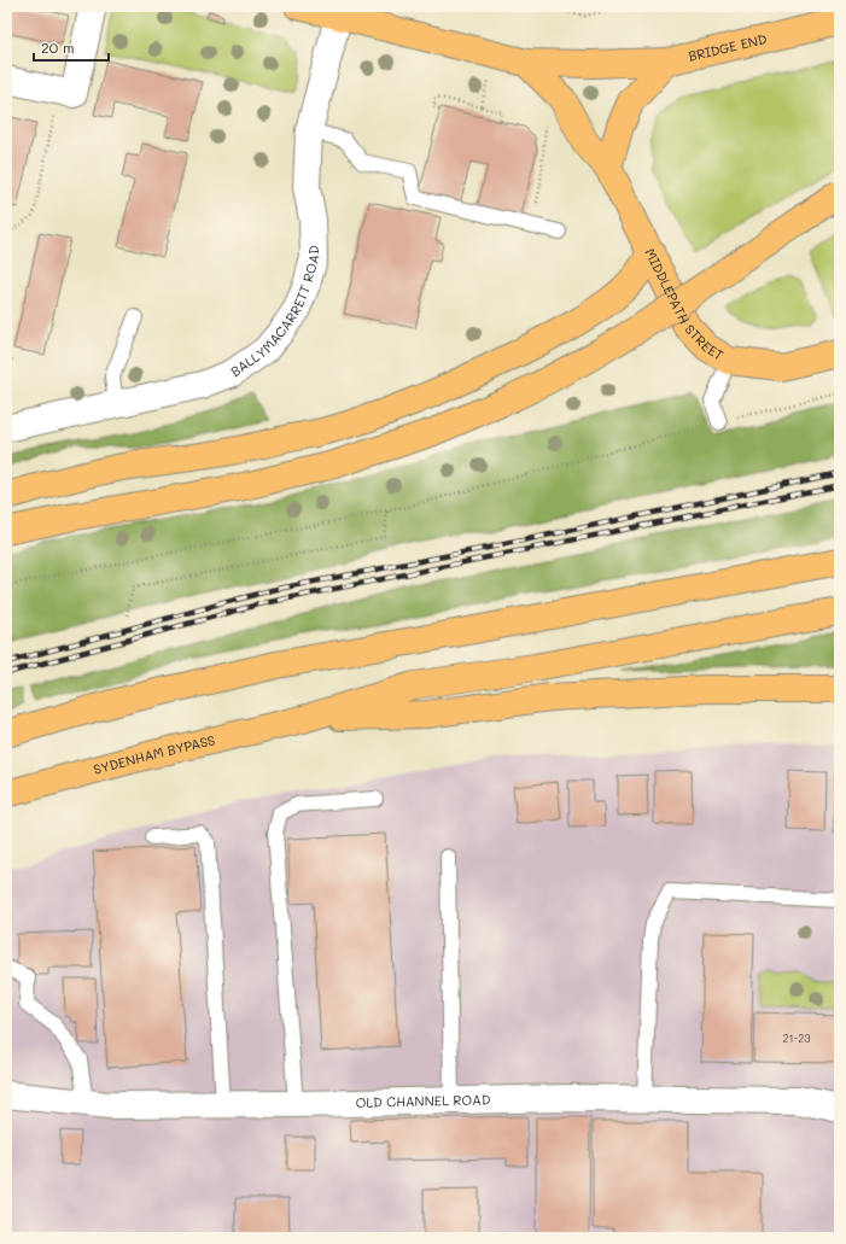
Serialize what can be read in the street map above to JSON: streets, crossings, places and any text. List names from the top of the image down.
{
  "streets": {
    "main road": ["BRIDGE END", "MIDDLEPATH STREET", "SYDENHAM BYPASS"],
    "street": ["BALLYMACARRETT ROAD", "OLD CHANNEL ROAD"]
  },
  "crossings": [
    ["BRIDGE END", "MIDDLEPATH STREET"],
    ["BRIDGE END", "BALLYMACARRETT ROAD"]
  ],
  "house_numbers": ["21-23"],
  "scale_bar": "20 m"
}
